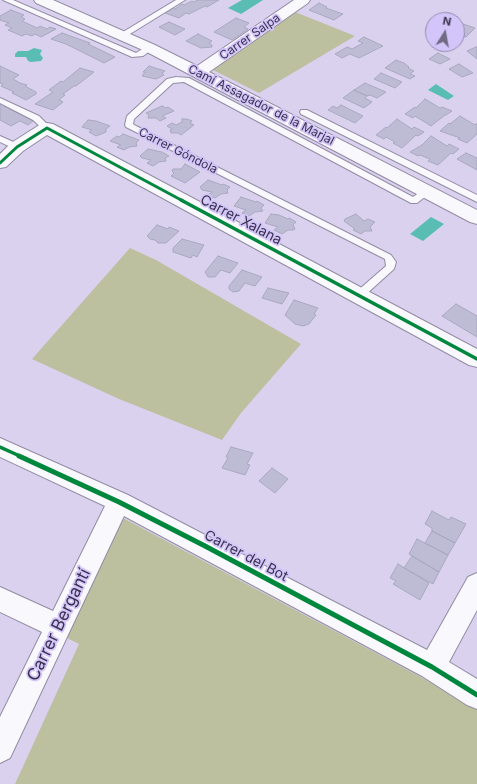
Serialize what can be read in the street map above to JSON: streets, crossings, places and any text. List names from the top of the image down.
{
  "streets": {
    "street": [
      "Carrer Salpa",
      "Camí Assagador de la Marjal",
      "Carrer Xalana",
      "Carrer del Bot",
      "Carrer Bergantí"
    ],
    "lane": ["Carrer Góndola"]
  },
  "crossings": [
    ["Carrer Salpa", "Camí Assagador de la Marjal"],
    ["Camí Assagador de la Marjal", "Carrer Góndola"],
    ["Carrer Góndola", "Carrer Xalana"],
    ["Carrer del Bot", "Carrer Bergantí"]
  ],
  "north": "top"
}
